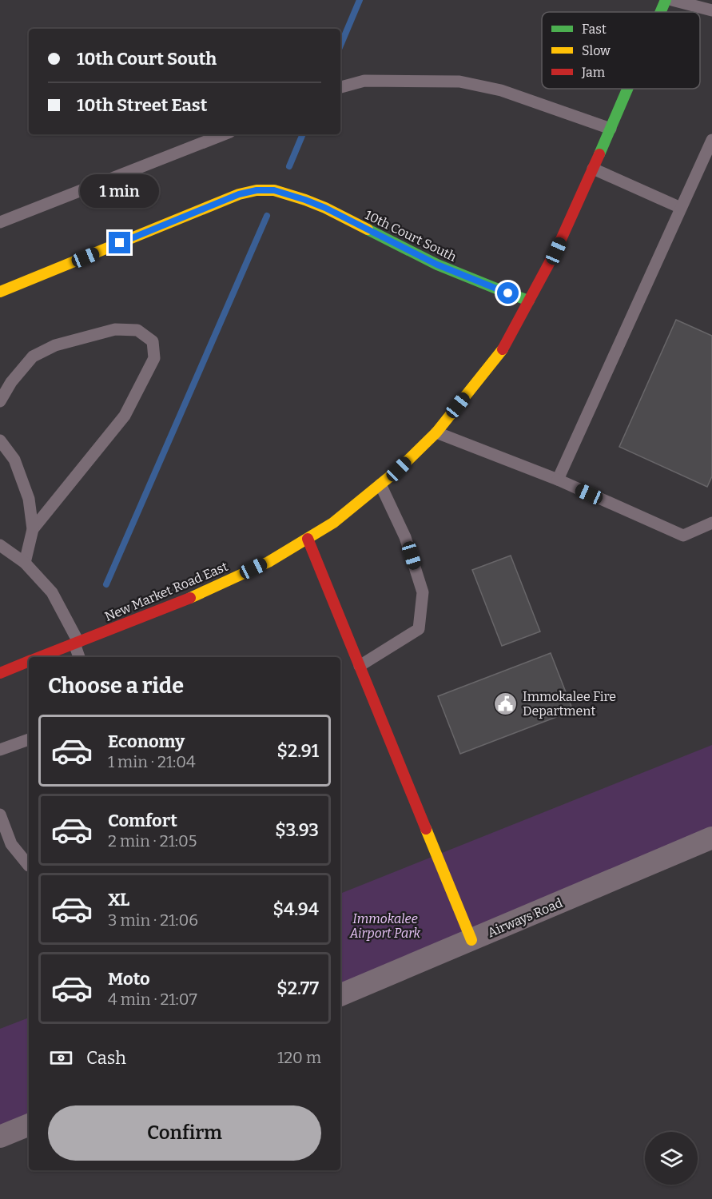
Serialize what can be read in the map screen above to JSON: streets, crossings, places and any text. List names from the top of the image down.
{
  "streets": {
    "main road": ["10th Court South", "New Market Road East"],
    "street": ["Airways Road"]
  },
  "crossings": [
    ["10th Court South", "New Market Road East"]
  ],
  "parks": ["Immokalee Airport Park"],
  "places": {
    "public building": ["Immokalee Fire Department"]
  },
  "legend": ["Fast", "Slow", "Jam"],
  "page": {
    "banner": ["10th Court South", "10th Street East"],
    "bubble": "1 min",
    "heading": "Choose a ride",
    "list": [
      {
        "name": "Economy",
        "note": "1 min · 21:04",
        "value": "$2.91"
      },
      {
        "name": "Comfort",
        "note": "2 min · 21:05",
        "value": "$3.93"
      },
      {
        "name": "XL",
        "note": "3 min · 21:06",
        "value": "$4.94"
      },
      {
        "name": "Moto",
        "note": "4 min · 21:07",
        "value": "$2.77"
      }
    ],
    "pay": ["Cash", "120 m"],
    "buttons": "Confirm"
  }
}
